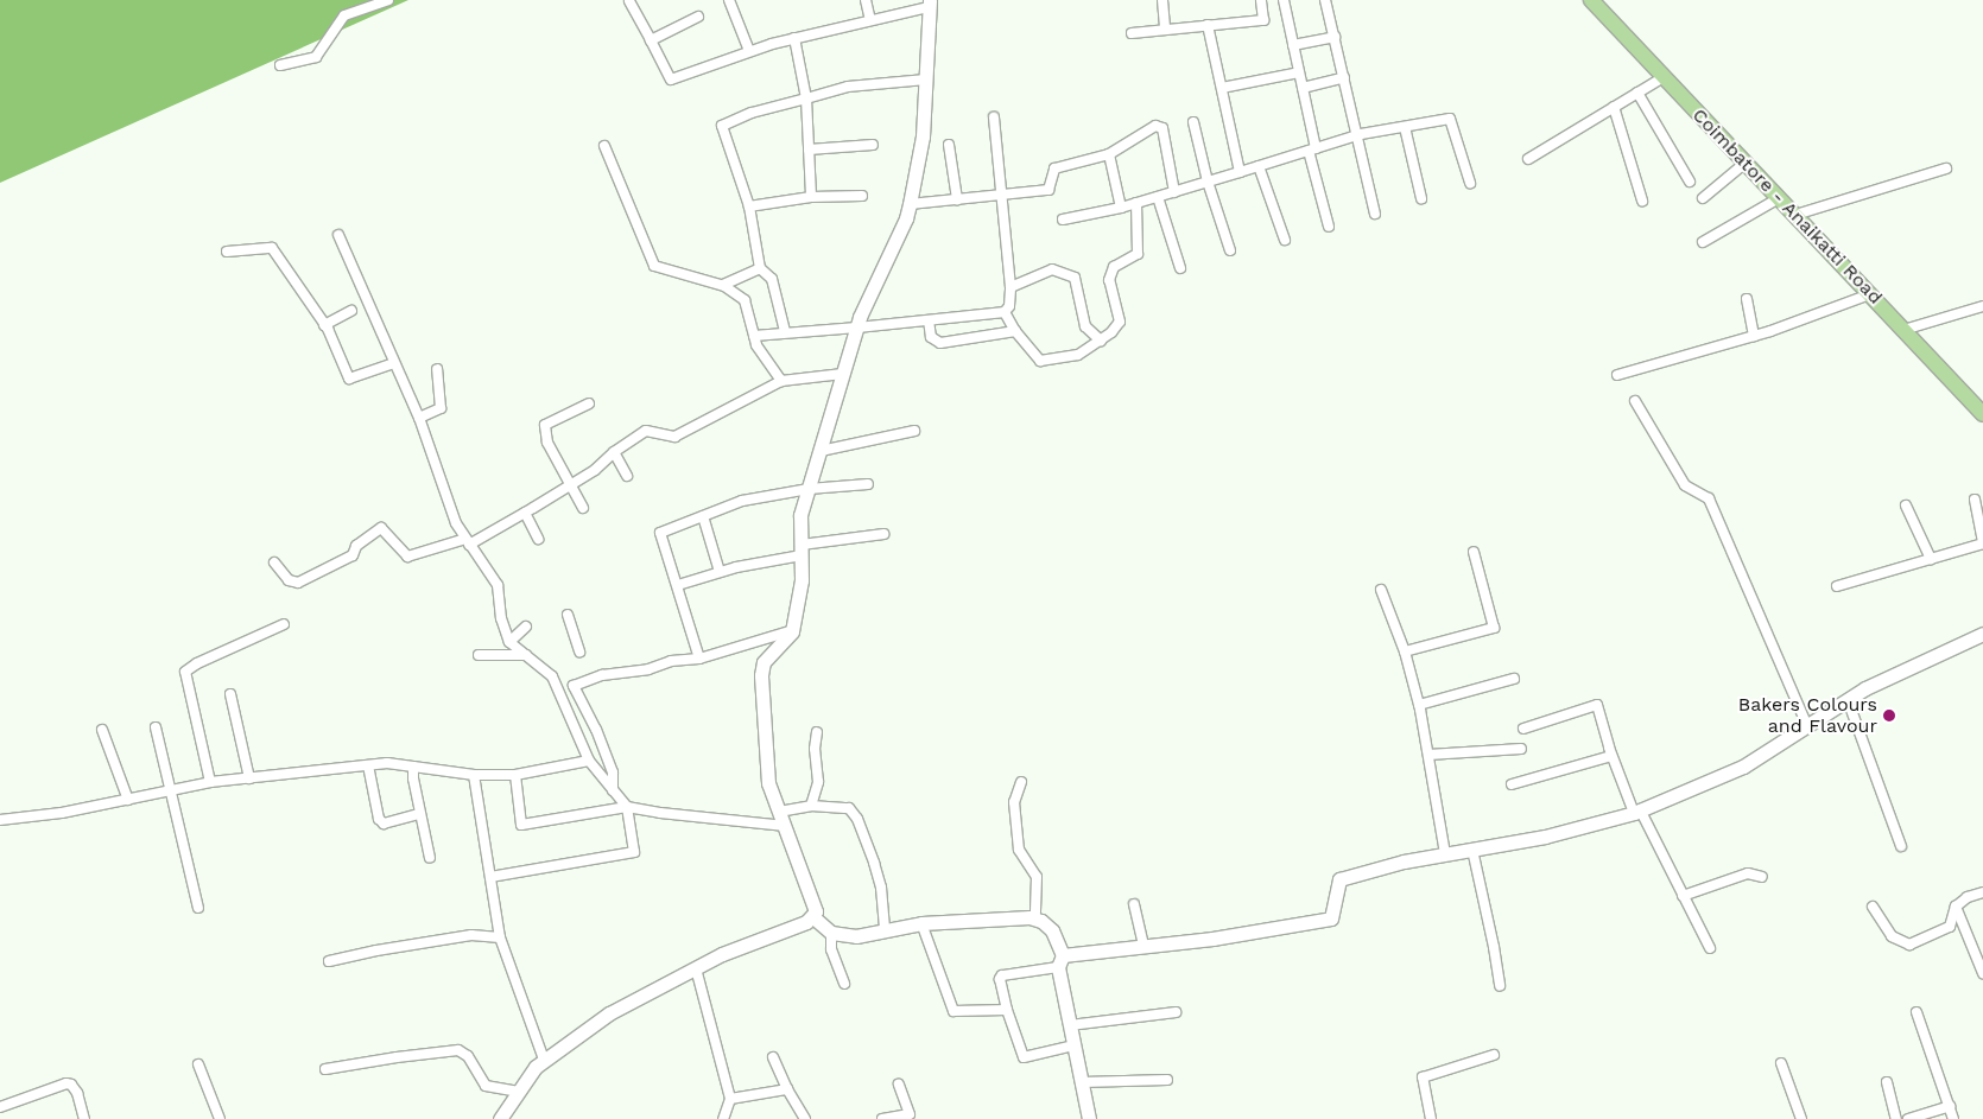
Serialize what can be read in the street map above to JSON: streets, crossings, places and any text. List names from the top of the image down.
{
  "streets": {
    "main road": ["Coimbatore - Anaikatti Road"]
  },
  "places": ["Bakers Colours and Flavour"]
}
